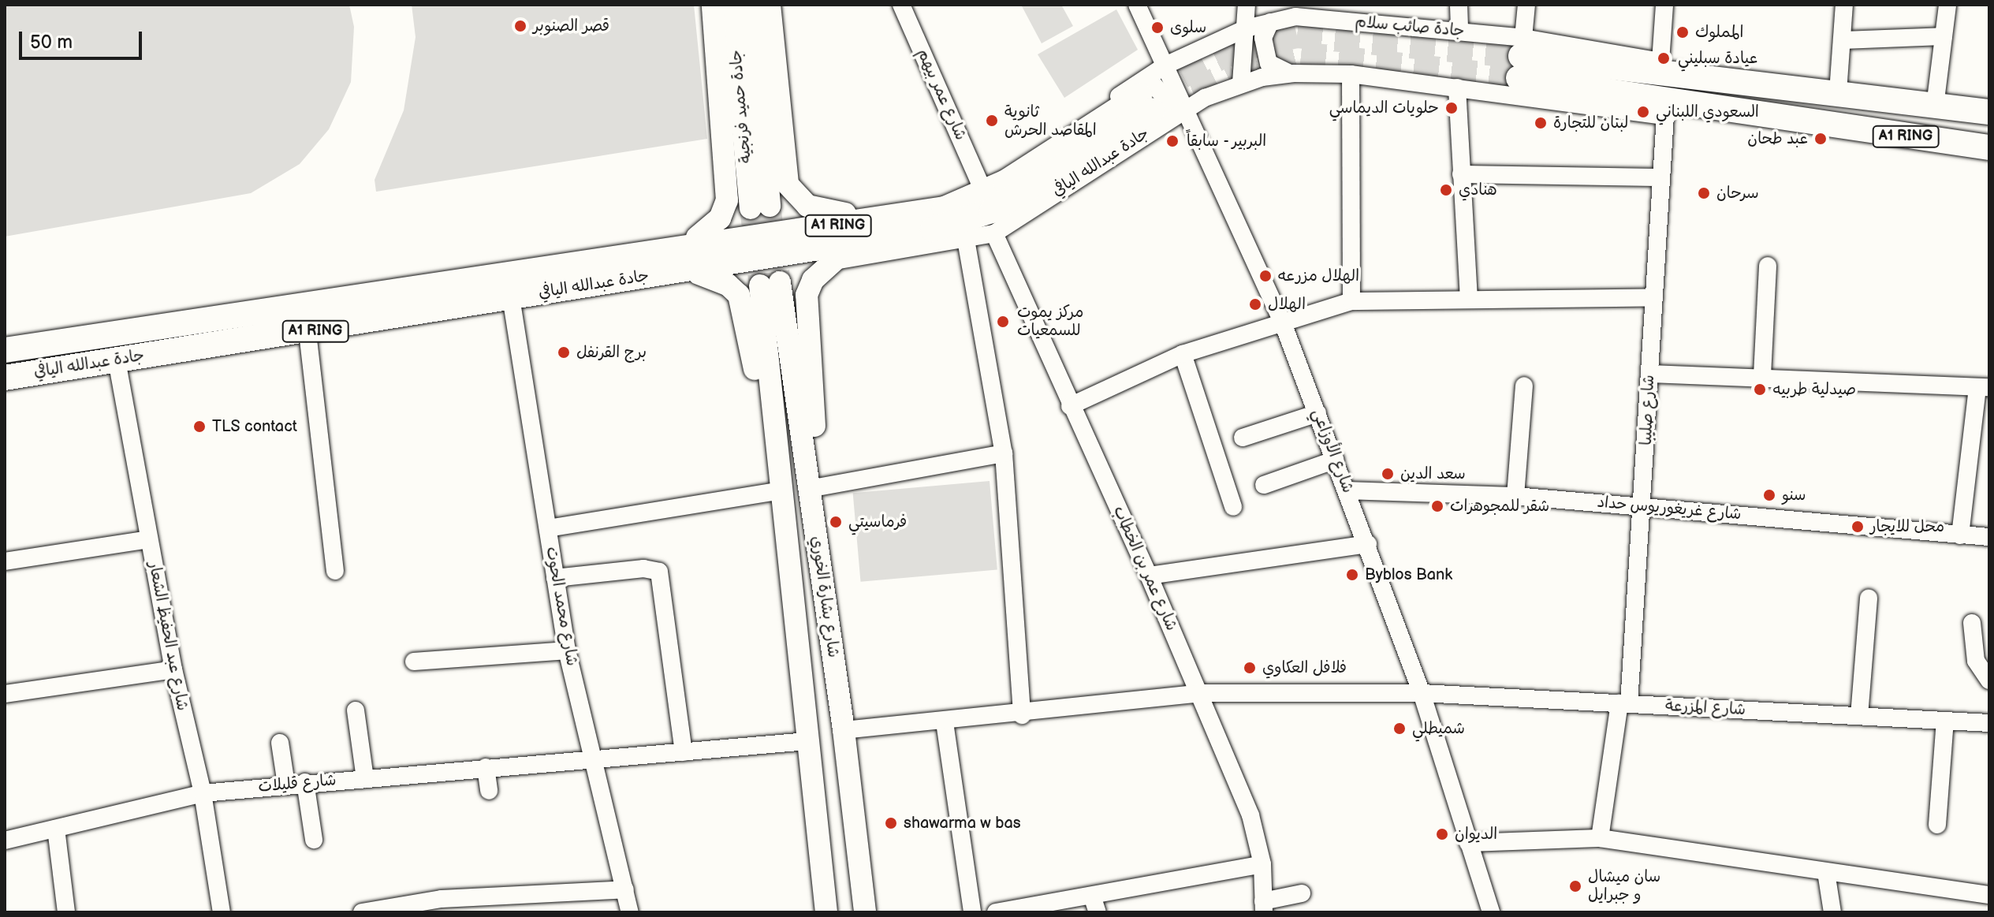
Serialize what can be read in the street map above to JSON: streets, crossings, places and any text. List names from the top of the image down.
{
  "streets": {
    "highway": ["جادة صائب سلام", "A1 RING", "جادة عبدالله اليافي"],
    "main road": ["جادة حميد فرنجية", "شارع بشارة الخوري"],
    "street": [
      "شارع عمر بيهم",
      "شارع صليبا",
      "شارع الأوزاعي",
      "شارع غريغوريوس حداد",
      "شارع عمر بن الخطاب",
      "شارع محمد الحوت",
      "شارع عبد الحفيظ الشعار",
      "شارع المزرعة",
      "شارع قليلات"
    ]
  },
  "crossings": [
    ["جادة صائب سلام", "جادة عبدالله اليافي"],
    ["جادة صائب سلام", "شارع الأوزاعي"],
    ["شارع عمر بيهم", "جادة عبدالله اليافي"],
    ["جادة عبدالله اليافي", "شارع الأوزاعي"],
    ["جادة عبدالله اليافي", "شارع عمر بن الخطاب"],
    ["جادة عبدالله اليافي", "شارع محمد الحوت"],
    ["جادة عبدالله اليافي", "شارع عبد الحفيظ الشعار"],
    ["شارع صليبا", "شارع غريغوريوس حداد"],
    ["شارع صليبا", "شارع المزرعة"],
    ["شارع الأوزاعي", "شارع غريغوريوس حداد"],
    ["شارع الأوزاعي", "شارع المزرعة"],
    ["شارع عمر بن الخطاب", "شارع المزرعة"],
    ["شارع بشارة الخوري", "شارع المزرعة"],
    ["شارع بشارة الخوري", "شارع قليلات"],
    ["شارع محمد الحوت", "شارع قليلات"],
    ["شارع عبد الحفيظ الشعار", "شارع قليلات"]
  ],
  "places": [
    "قصر الصنوبر",
    "سلوى",
    "المملوك",
    "عيادة سبليني",
    "حلويات الديماسي",
    "السعودي اللبناني",
    "ثانوية المقاصد الحرش",
    "لبنان للتجارة",
    "عبد طحان",
    "البربير - سابقاً",
    "هنادي",
    "سرحان",
    "الهلال مزرعه",
    "الهلال",
    "مركز يموت للسمعيات",
    "برج القرنفل",
    "صيدلية طربيه",
    "TLS contact",
    "سعد الدين",
    "سنو",
    "شقر للمجوهرات",
    "فرماسيتي",
    "محل للايجار",
    "Byblos Bank",
    "فلافل العكاوي",
    "شميطلي",
    "shawarma w bas",
    "الديوان",
    "سان ميشال و جبرايل"
  ],
  "scale_bar": "50 m"
}
